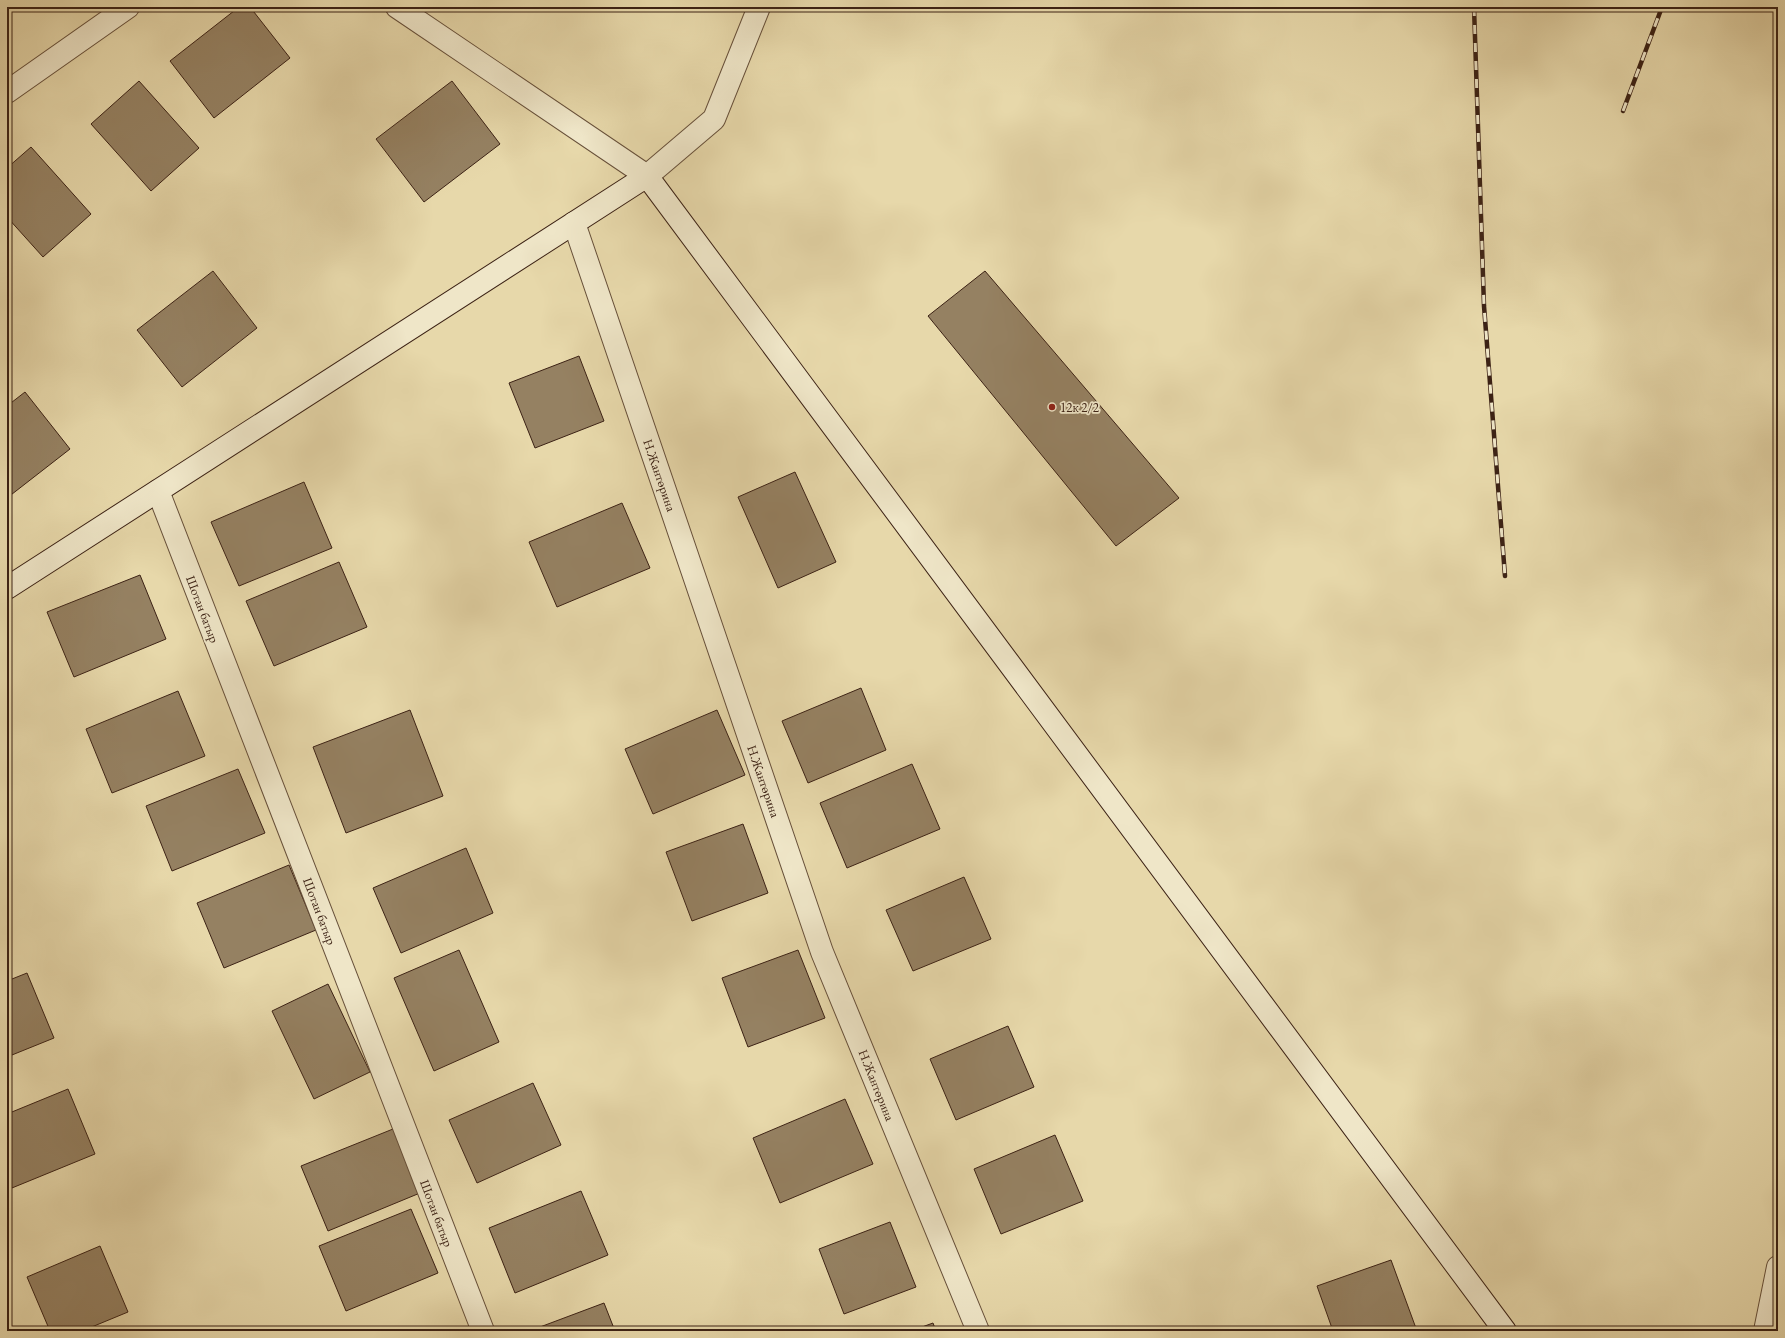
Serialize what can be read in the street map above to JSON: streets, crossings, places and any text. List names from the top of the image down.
{
  "streets": {
    "street": ["Н.Жантөрина", "Шотан батыр"]
  },
  "places": ["12к 2/2"]
}
